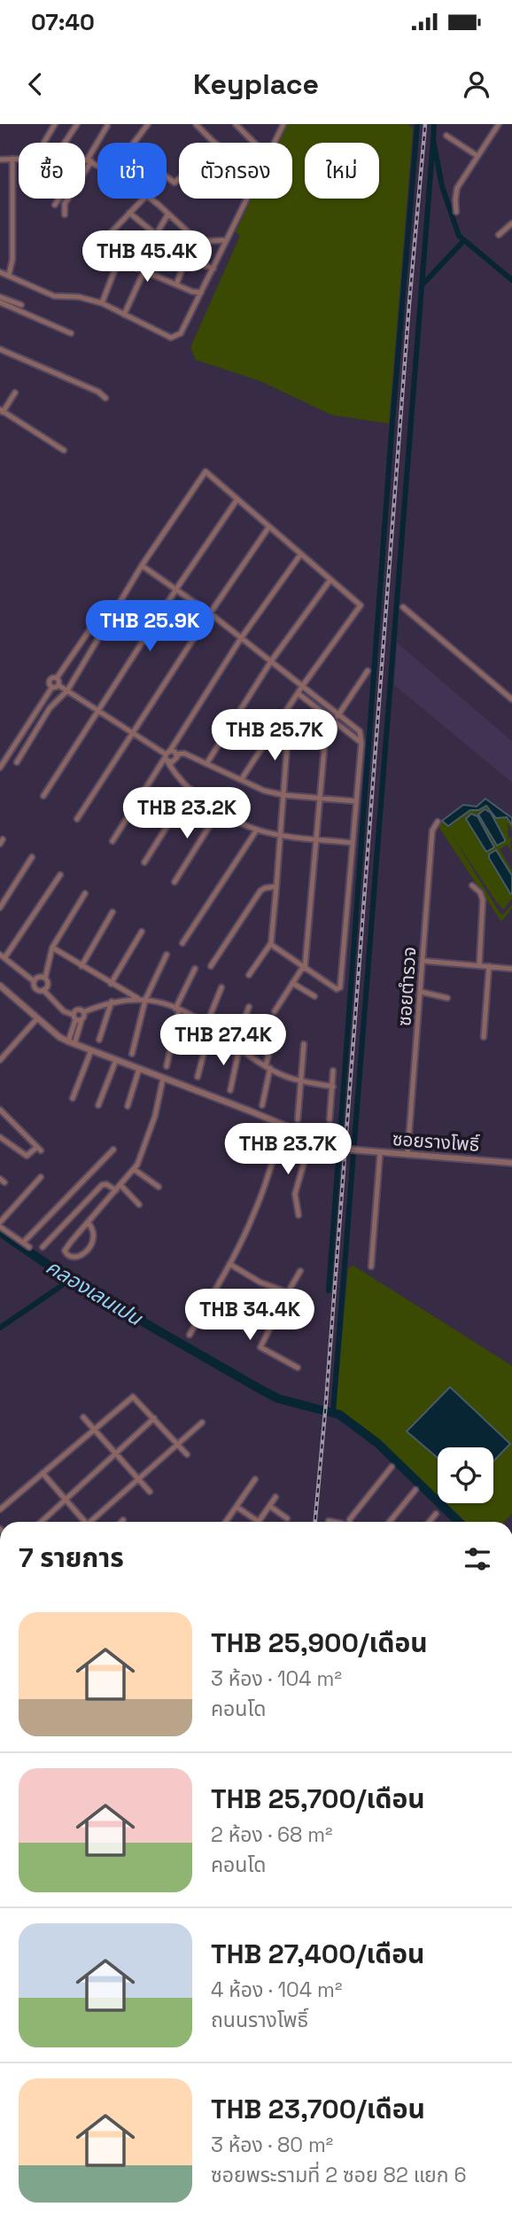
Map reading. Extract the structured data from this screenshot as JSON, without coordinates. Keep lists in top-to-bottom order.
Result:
{
  "streets": {
    "street": ["ซอยตำรวจ", "ซอยรางโพธิ์"]
  },
  "crossings": [
    ["ซอยตำรวจ", "ซอยรางโพธิ์"]
  ],
  "water": ["คลองเลนเปน"],
  "page": {
    "status": "07:40",
    "header": "Keyplace",
    "chip": [
      "ซื้อ",
      "เช่า",
      "ตัวกรอง",
      "ใหม่"
    ],
    "price": [
      "THB 45.4K",
      "THB 25.9K",
      "THB 25.7K",
      "THB 23.2K",
      "THB 27.4K",
      "THB 23.7K",
      "THB 34.4K"
    ],
    "heading": "7 รายการ",
    "list": [
      {
        "name": "THB 25,900/เดือน",
        "note": "3 ห้อง · 104 m² · คอนโด"
      },
      {
        "name": "THB 25,700/เดือน",
        "note": "2 ห้อง · 68 m² · คอนโด"
      },
      {
        "name": "THB 27,400/เดือน",
        "note": "4 ห้อง · 104 m² · ถนนรางโพธิ์"
      },
      {
        "name": "THB 23,700/เดือน",
        "note": "3 ห้อง · 80 m² · ซอยพระรามที่ 2 ซอย 82 แยก 6"
      }
    ]
  }
}
